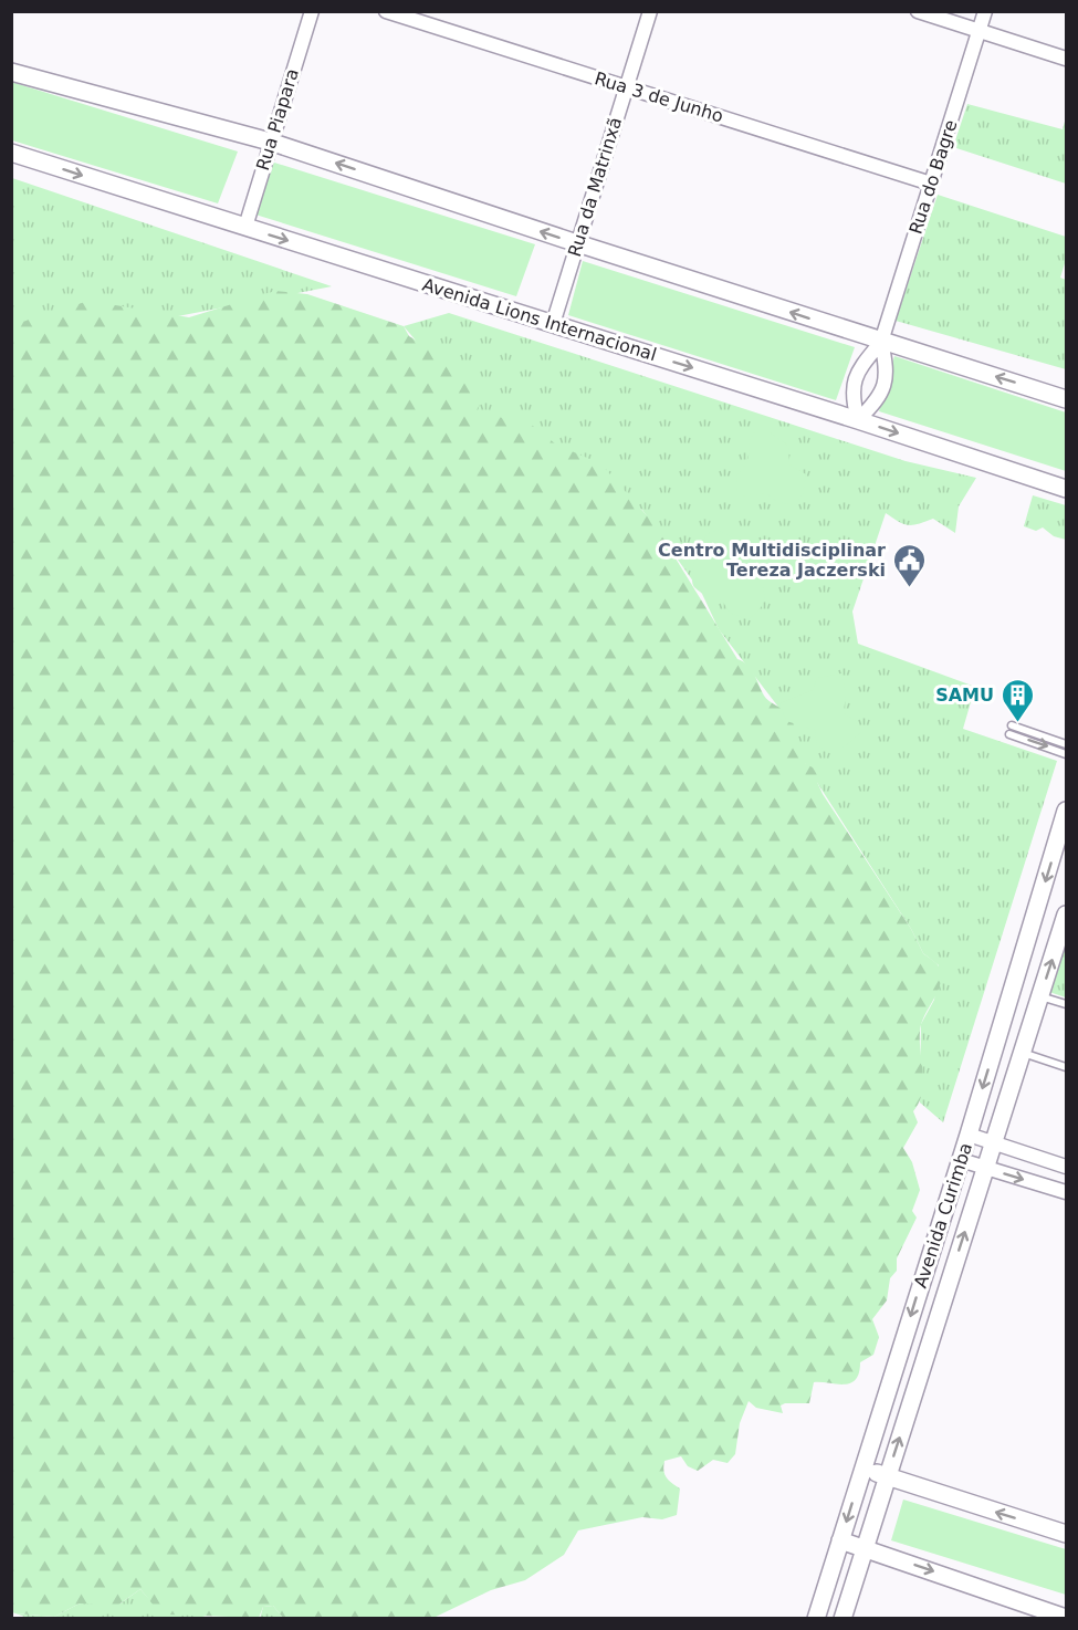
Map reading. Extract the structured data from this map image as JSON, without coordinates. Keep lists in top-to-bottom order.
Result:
{
  "streets": {
    "street": [
      "Rua 3 de Junho",
      "Rua Piapara",
      "Rua do Bagre",
      "Rua da Matrinxã",
      "Avenida Lions Internacional",
      "Avenida Curimba"
    ]
  },
  "crossings": [
    ["Rua 3 de Junho", "Rua do Bagre"],
    ["Rua 3 de Junho", "Rua da Matrinxã"],
    ["Rua Piapara", "Avenida Lions Internacional"],
    ["Rua do Bagre", "Avenida Lions Internacional"],
    ["Rua da Matrinxã", "Avenida Lions Internacional"]
  ],
  "places": {
    "public building": ["Centro Multidisciplinar Tereza Jaczerski"],
    "building": ["SAMU"]
  }
}
